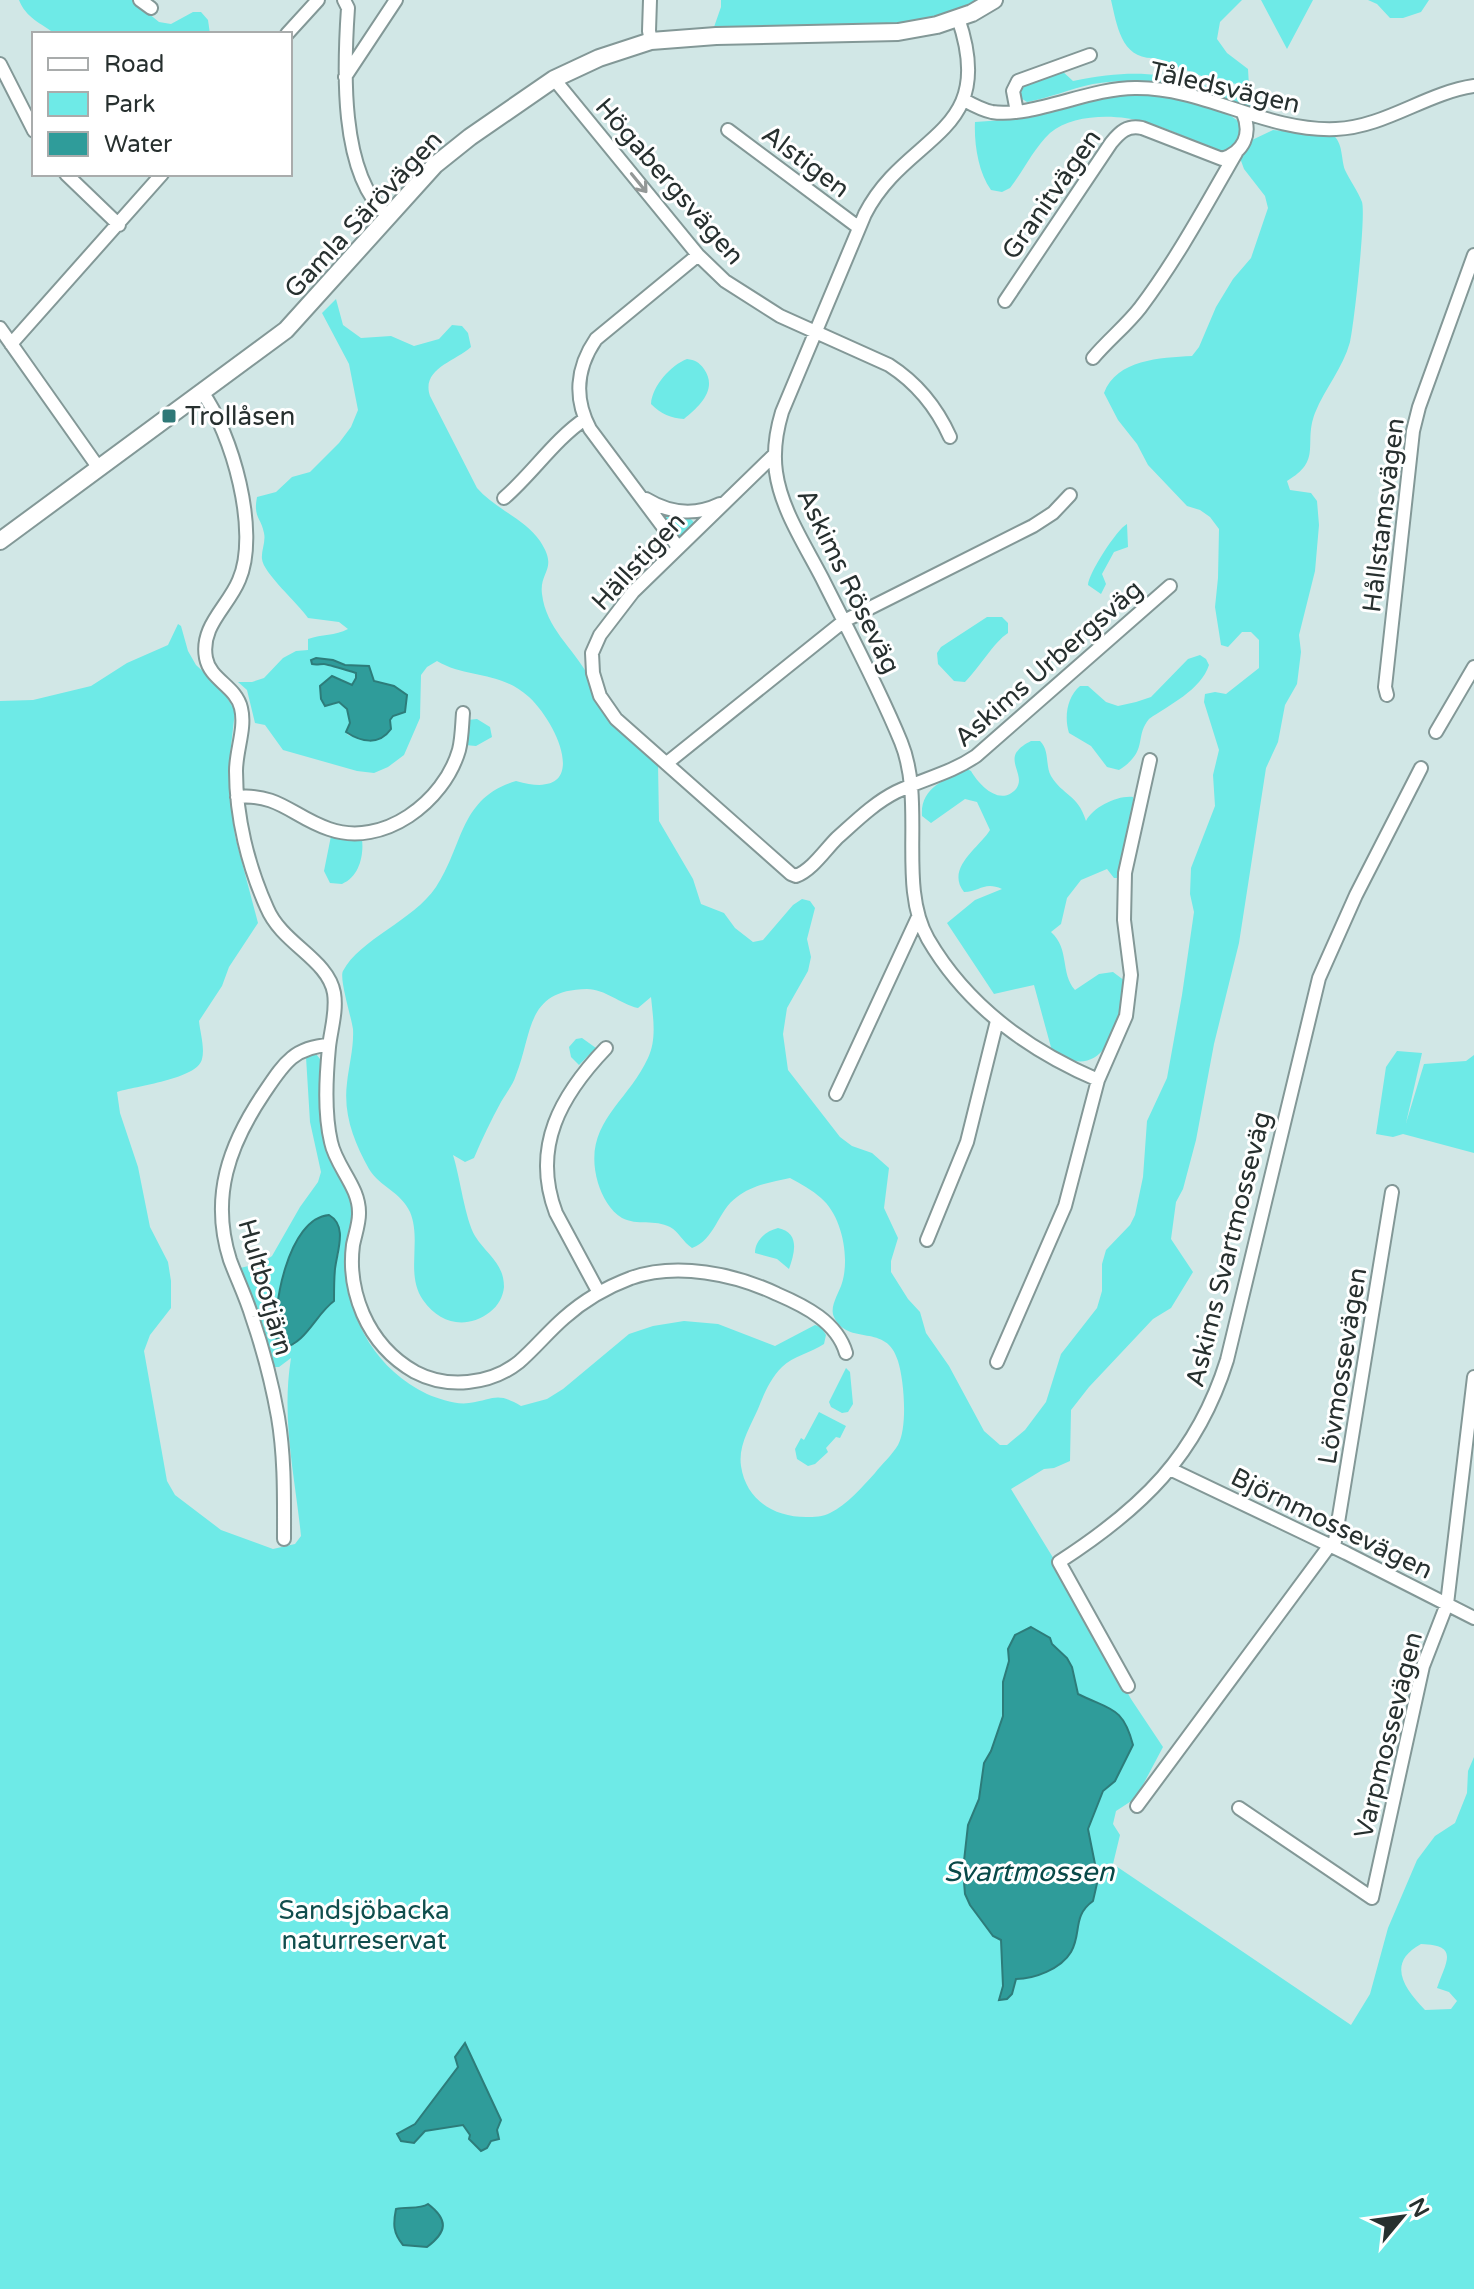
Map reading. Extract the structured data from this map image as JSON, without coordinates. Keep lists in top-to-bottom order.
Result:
{
  "streets": {
    "street": [
      "Tåledsvägen",
      "Alstigen",
      "Högabergsvägen",
      "Granitvägen",
      "Gamla Särövägen",
      "Hållstamsvägen",
      "Hällstigen",
      "Askims Röseväg",
      "Askims Urbergsväg",
      "Askims Svartmosseväg",
      "Hultbotjärn",
      "Lövmossevägen",
      "Björnmossevägen",
      "Varpmossevägen"
    ]
  },
  "crossings": [
    ["Tåledsvägen", "Askims Röseväg"],
    ["Alstigen", "Askims Röseväg"],
    ["Högabergsvägen", "Gamla Särövägen"],
    ["Högabergsvägen", "Hällstigen"],
    ["Högabergsvägen", "Askims Röseväg"],
    ["Gamla Särövägen", "Askims Röseväg"],
    ["Hällstigen", "Askims Röseväg"],
    ["Hällstigen", "Askims Urbergsväg"],
    ["Askims Röseväg", "Askims Urbergsväg"],
    ["Askims Svartmosseväg", "Björnmossevägen"],
    ["Lövmossevägen", "Björnmossevägen"],
    ["Björnmossevägen", "Varpmossevägen"]
  ],
  "one_way": ["Högabergsvägen"],
  "water": ["Svartmossen"],
  "parks": ["Sandsjöbacka naturreservat"],
  "places": {
    "transit": ["Trollåsen"]
  },
  "legend": ["Road", "Park", "Water"],
  "north": "top right"
}
